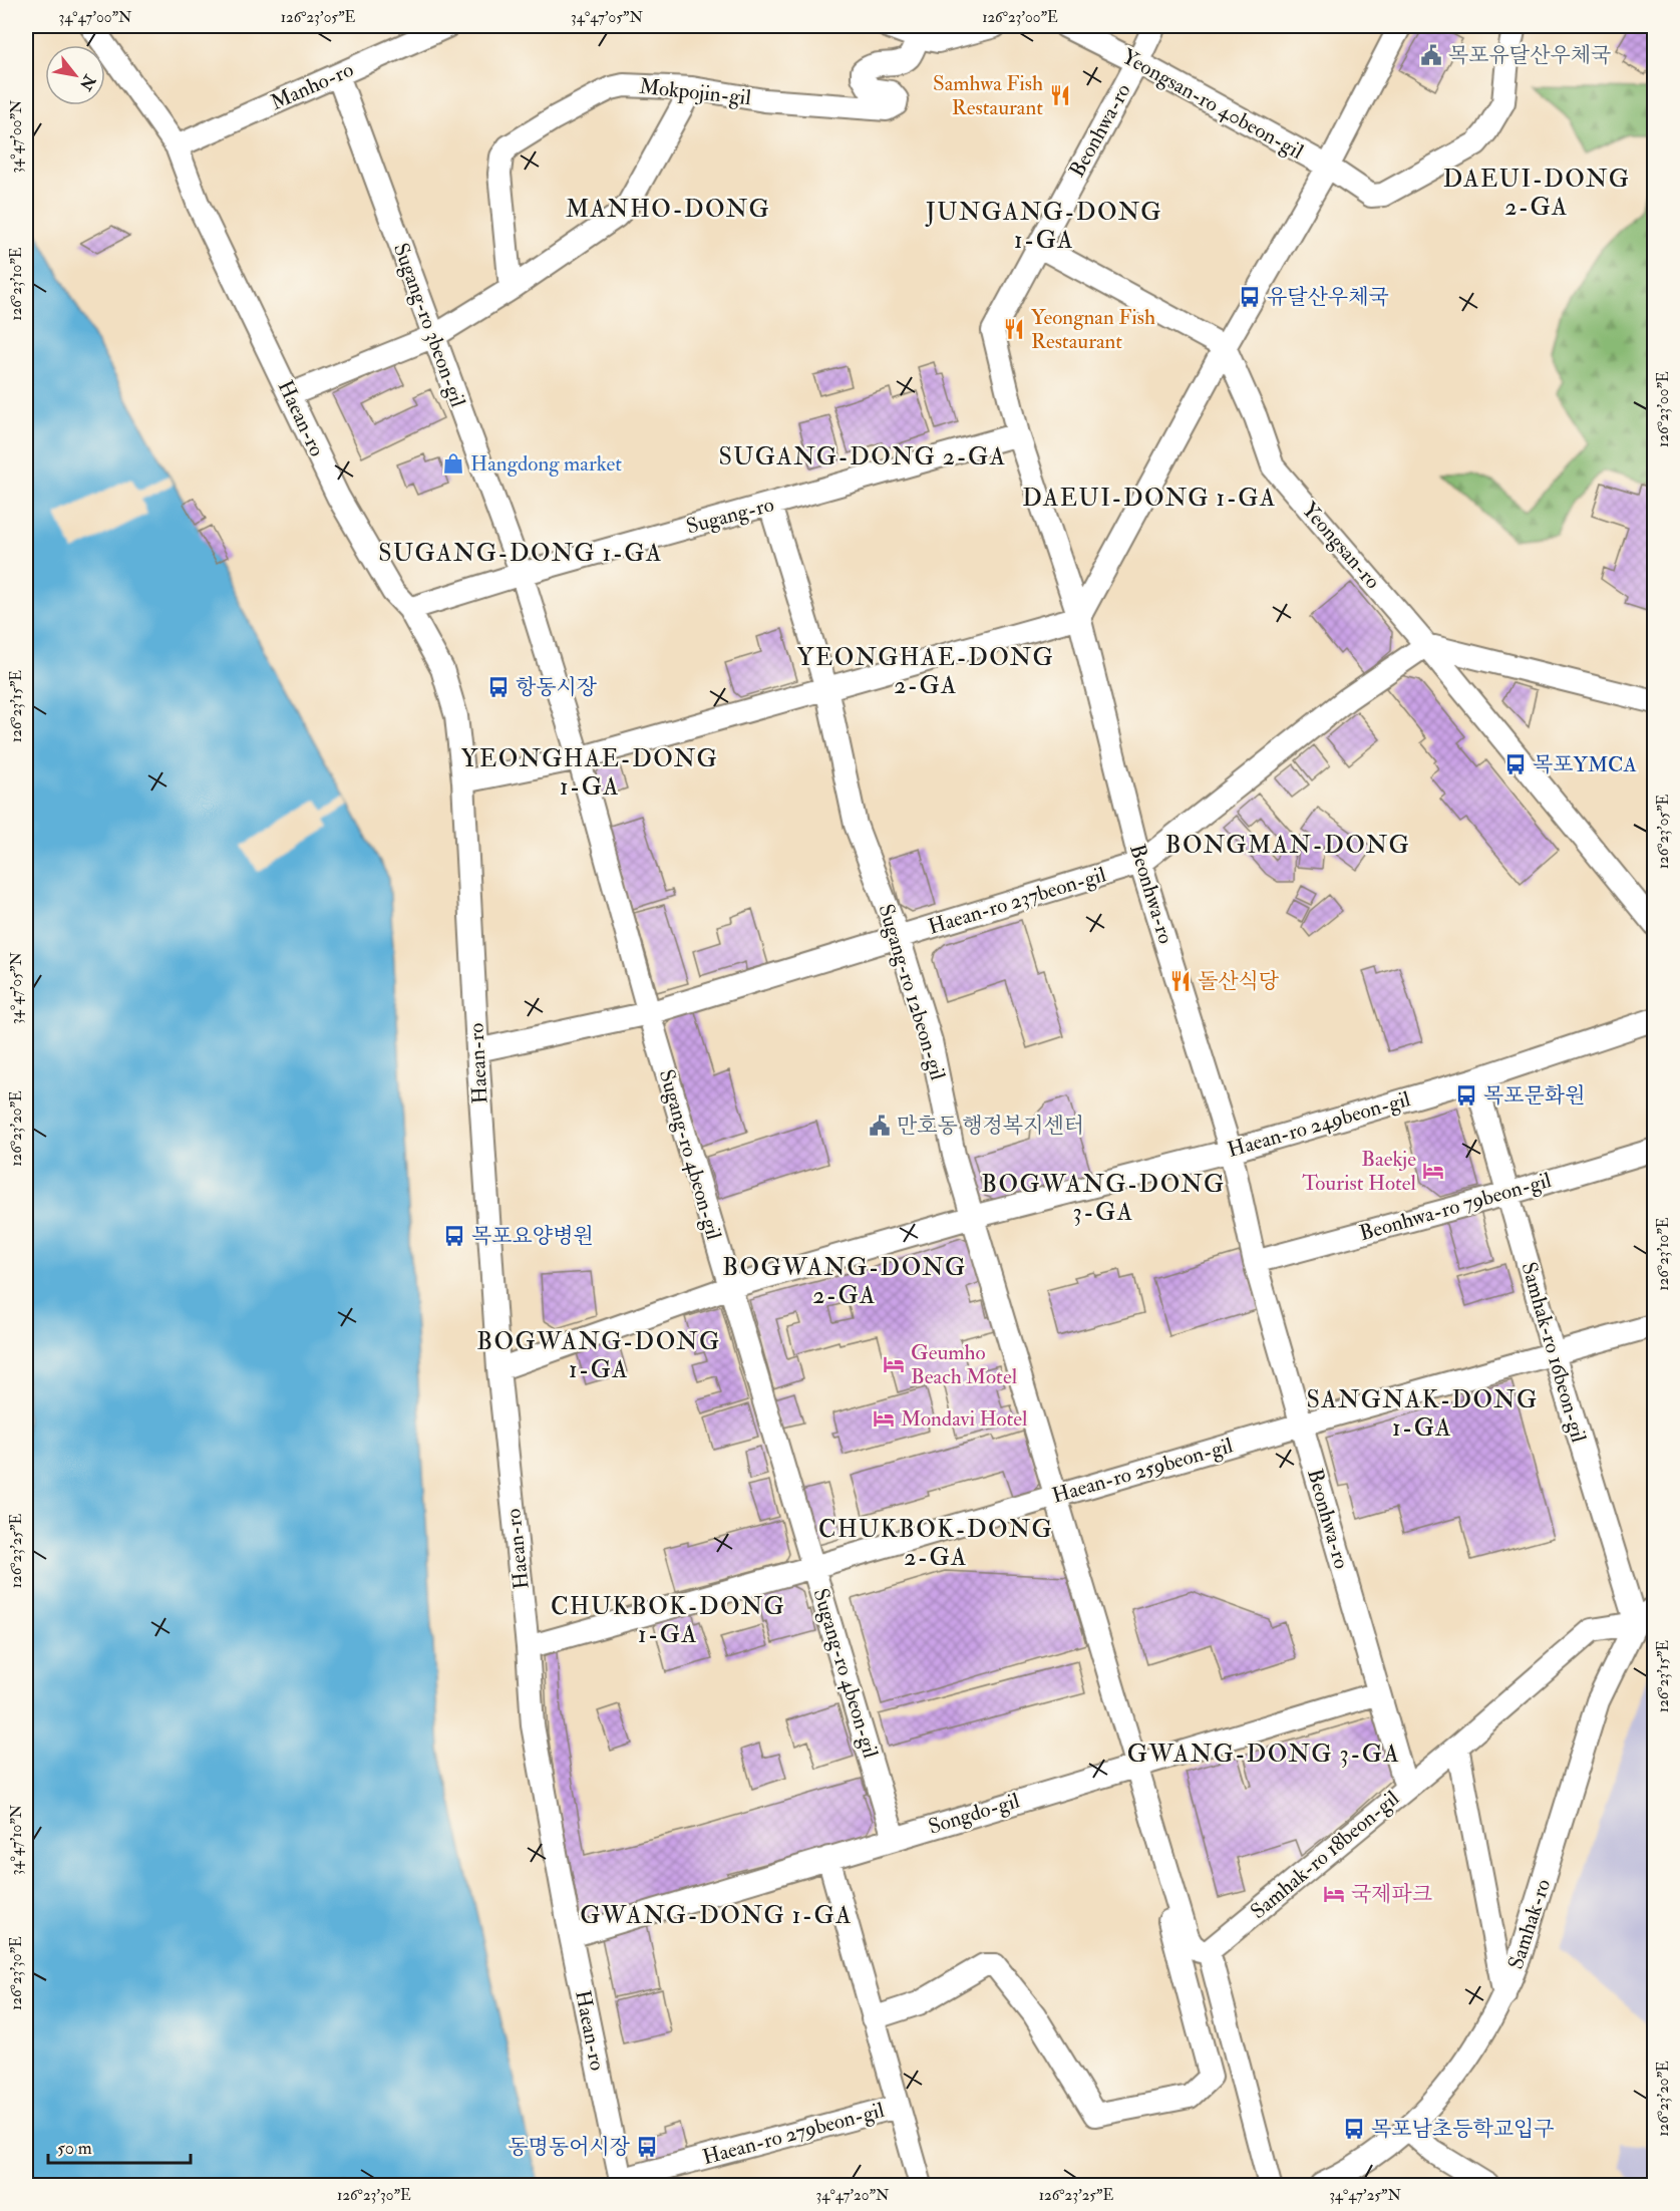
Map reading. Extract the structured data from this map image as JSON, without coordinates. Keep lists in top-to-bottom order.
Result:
{
  "streets": {
    "street": [
      "Manho-ro",
      "Mokpojin-gil",
      "Yeongsan-ro 40beon-gil",
      "Beonhwa-ro",
      "Sugang-ro 3beon-gil",
      "Haean-ro",
      "Sugang-ro",
      "Yeongsan-ro",
      "Haean-ro 237beon-gil",
      "Sugang-ro 12beon-gil",
      "Haean-ro 249beon-gil",
      "Sugang-ro 4beon-gil",
      "Beonhwa-ro 79beon-gil",
      "Samhak-ro 16beon-gil",
      "Haean-ro 259beon-gil",
      "Songdo-gil",
      "Samhak-ro 18beon-gil",
      "Samhak-ro",
      "Haean-ro 279beon-gil"
    ]
  },
  "crossings": [
    ["Manho-ro", "Sugang-ro 3beon-gil"],
    ["Manho-ro", "Haean-ro"],
    ["Yeongsan-ro 40beon-gil", "Beonhwa-ro"],
    ["Beonhwa-ro", "Sugang-ro"],
    ["Beonhwa-ro", "Haean-ro 237beon-gil"],
    ["Beonhwa-ro", "Haean-ro 249beon-gil"],
    ["Beonhwa-ro", "Beonhwa-ro 79beon-gil"],
    ["Beonhwa-ro", "Haean-ro 259beon-gil"],
    ["Beonhwa-ro", "Songdo-gil"],
    ["Beonhwa-ro", "Samhak-ro 18beon-gil"],
    ["Sugang-ro 3beon-gil", "Sugang-ro"],
    ["Sugang-ro 3beon-gil", "Sugang-ro 4beon-gil"],
    ["Haean-ro", "Sugang-ro"],
    ["Haean-ro", "Haean-ro 237beon-gil"],
    ["Haean-ro", "Haean-ro 249beon-gil"],
    ["Haean-ro", "Haean-ro 259beon-gil"],
    ["Haean-ro", "Songdo-gil"],
    ["Haean-ro", "Haean-ro 279beon-gil"],
    ["Sugang-ro", "Sugang-ro 12beon-gil"],
    ["Sugang-ro", "Sugang-ro 4beon-gil"],
    ["Yeongsan-ro", "Haean-ro 237beon-gil"],
    ["Haean-ro 237beon-gil", "Sugang-ro 12beon-gil"],
    ["Haean-ro 237beon-gil", "Sugang-ro 4beon-gil"],
    ["Sugang-ro 12beon-gil", "Haean-ro 249beon-gil"],
    ["Sugang-ro 12beon-gil", "Haean-ro 259beon-gil"],
    ["Sugang-ro 12beon-gil", "Songdo-gil"],
    ["Sugang-ro 12beon-gil", "Samhak-ro 18beon-gil"],
    ["Haean-ro 249beon-gil", "Sugang-ro 4beon-gil"],
    ["Haean-ro 249beon-gil", "Samhak-ro 16beon-gil"],
    ["Sugang-ro 4beon-gil", "Haean-ro 259beon-gil"],
    ["Sugang-ro 4beon-gil", "Songdo-gil"],
    ["Beonhwa-ro 79beon-gil", "Samhak-ro 16beon-gil"],
    ["Samhak-ro 16beon-gil", "Haean-ro 259beon-gil"],
    ["Samhak-ro 16beon-gil", "Samhak-ro 18beon-gil"],
    ["Samhak-ro 16beon-gil", "Samhak-ro"],
    ["Samhak-ro 18beon-gil", "Samhak-ro"]
  ],
  "districts": [
    "DAEUI-DONG 2-GA",
    "MANHO-DONG",
    "JUNGANG-DONG 1-GA",
    "SUGANG-DONG 2-GA",
    "DAEUI-DONG 1-GA",
    "SUGANG-DONG 1-GA",
    "YEONGHAE-DONG 2-GA",
    "YEONGHAE-DONG 1-GA",
    "BONGMAN-DONG",
    "BOGWANG-DONG 3-GA",
    "BOGWANG-DONG 2-GA",
    "BOGWANG-DONG 1-GA",
    "SANGNAK-DONG 1-GA",
    "CHUKBOK-DONG 2-GA",
    "CHUKBOK-DONG 1-GA",
    "GWANG-DONG 3-GA",
    "GWANG-DONG 1-GA"
  ],
  "places": {
    "public building": ["목포유달산우체국", "만호동 행정복지센터"],
    "restaurant": ["Samhwa Fish Restaurant", "Yeongnan Fish Restaurant", "돌산식당"],
    "bus stop": [
      "유달산우체국",
      "항동시장",
      "목포YMCA",
      "목포문화원",
      "목포요양병원",
      "목포남초등학교입구",
      "동명동어시장"
    ],
    "shop": ["Hangdong market"],
    "hotel": [
      "Baekje Tourist Hotel",
      "Geumho Beach Motel",
      "Mondavi Hotel",
      "국제파크"
    ]
  },
  "scale_bar": "50 m",
  "north": "bottom right",
  "coordinates": [
    "34°47'00\"N",
    "126°23'05\"E",
    "34°47'05\"N",
    "126°23'00\"E",
    "126°23'10\"E",
    "126°23'15\"E",
    "126°23'20\"E",
    "126°23'25\"E",
    "34°47'10\"N",
    "126°23'30\"E",
    "34°47'20\"N",
    "34°47'25\"N"
  ]
}
